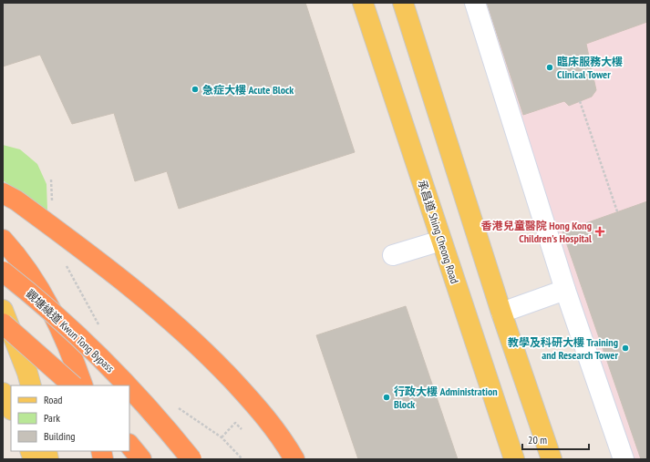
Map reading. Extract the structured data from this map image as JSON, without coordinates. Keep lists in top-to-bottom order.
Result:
{
  "streets": {
    "highway": ["觀塘繞道 Kwun Tong Bypass"],
    "main road": ["承昌道 Shing Cheong Road"]
  },
  "places": {
    "other": [
      "臨床服務大樓 Clinical Tower",
      "急症大樓 Acute Block",
      "教學及科研大樓 Training and Research Tower",
      "行政大樓 Administration Block"
    ],
    "health": ["香港兒童醫院 Hong Kong Children's Hospital"]
  },
  "legend": ["Road", "Park", "Building"],
  "scale_bar": "20 m"
}
